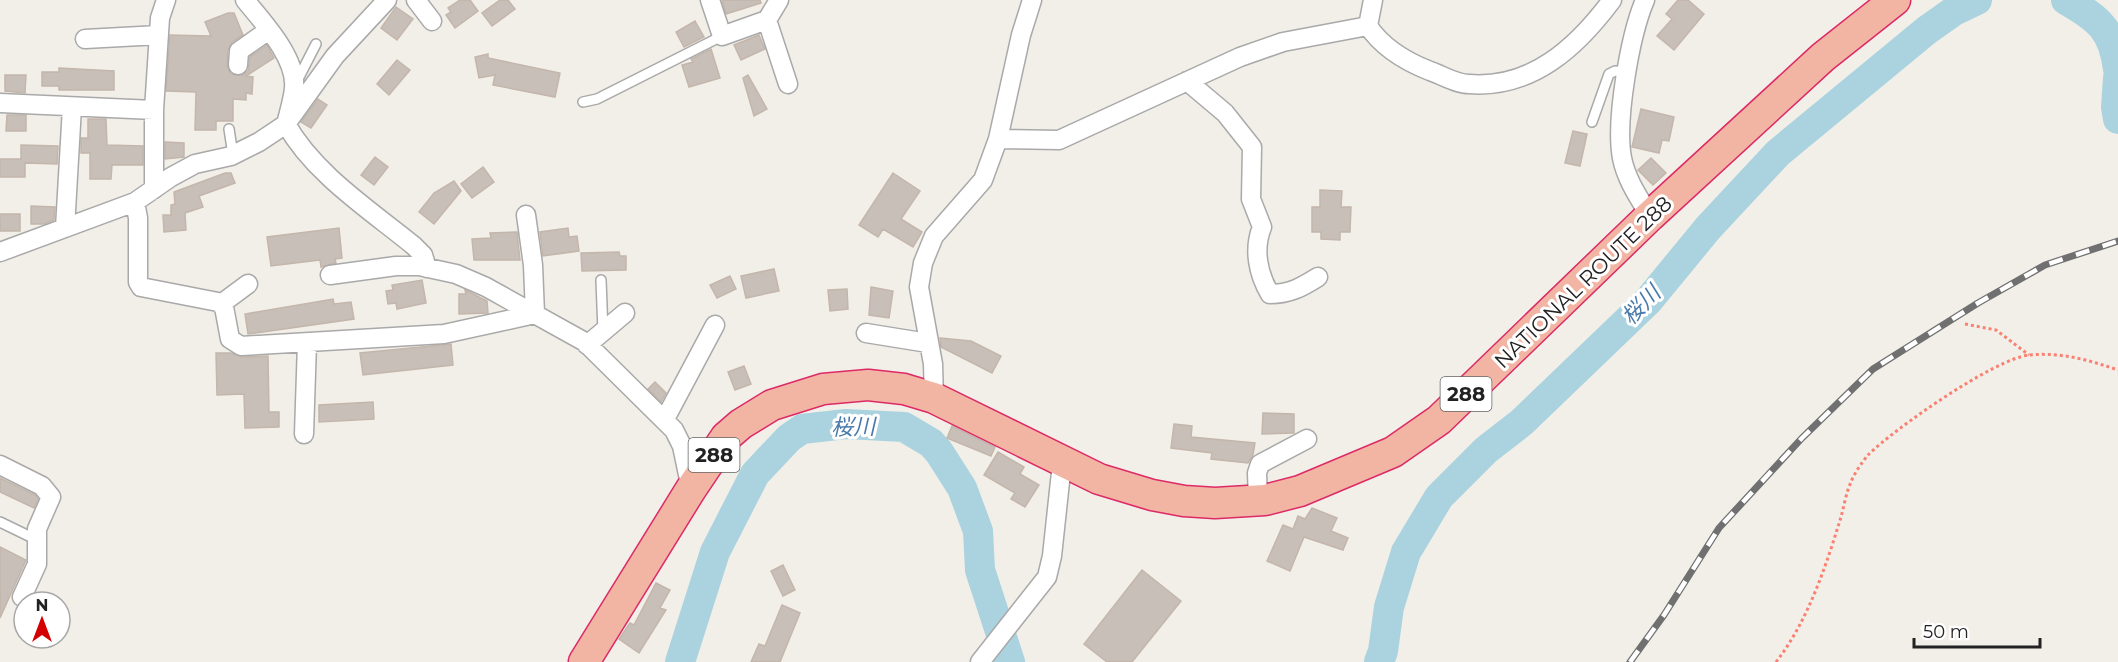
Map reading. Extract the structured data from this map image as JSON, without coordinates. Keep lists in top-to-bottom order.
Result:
{
  "streets": {
    "highway": ["NATIONAL ROUTE 288", "288"]
  },
  "crossings": [
    ["NATIONAL ROUTE 288", "288"]
  ],
  "water": ["桜川"],
  "scale_bar": "50 m",
  "north": "top"
}
